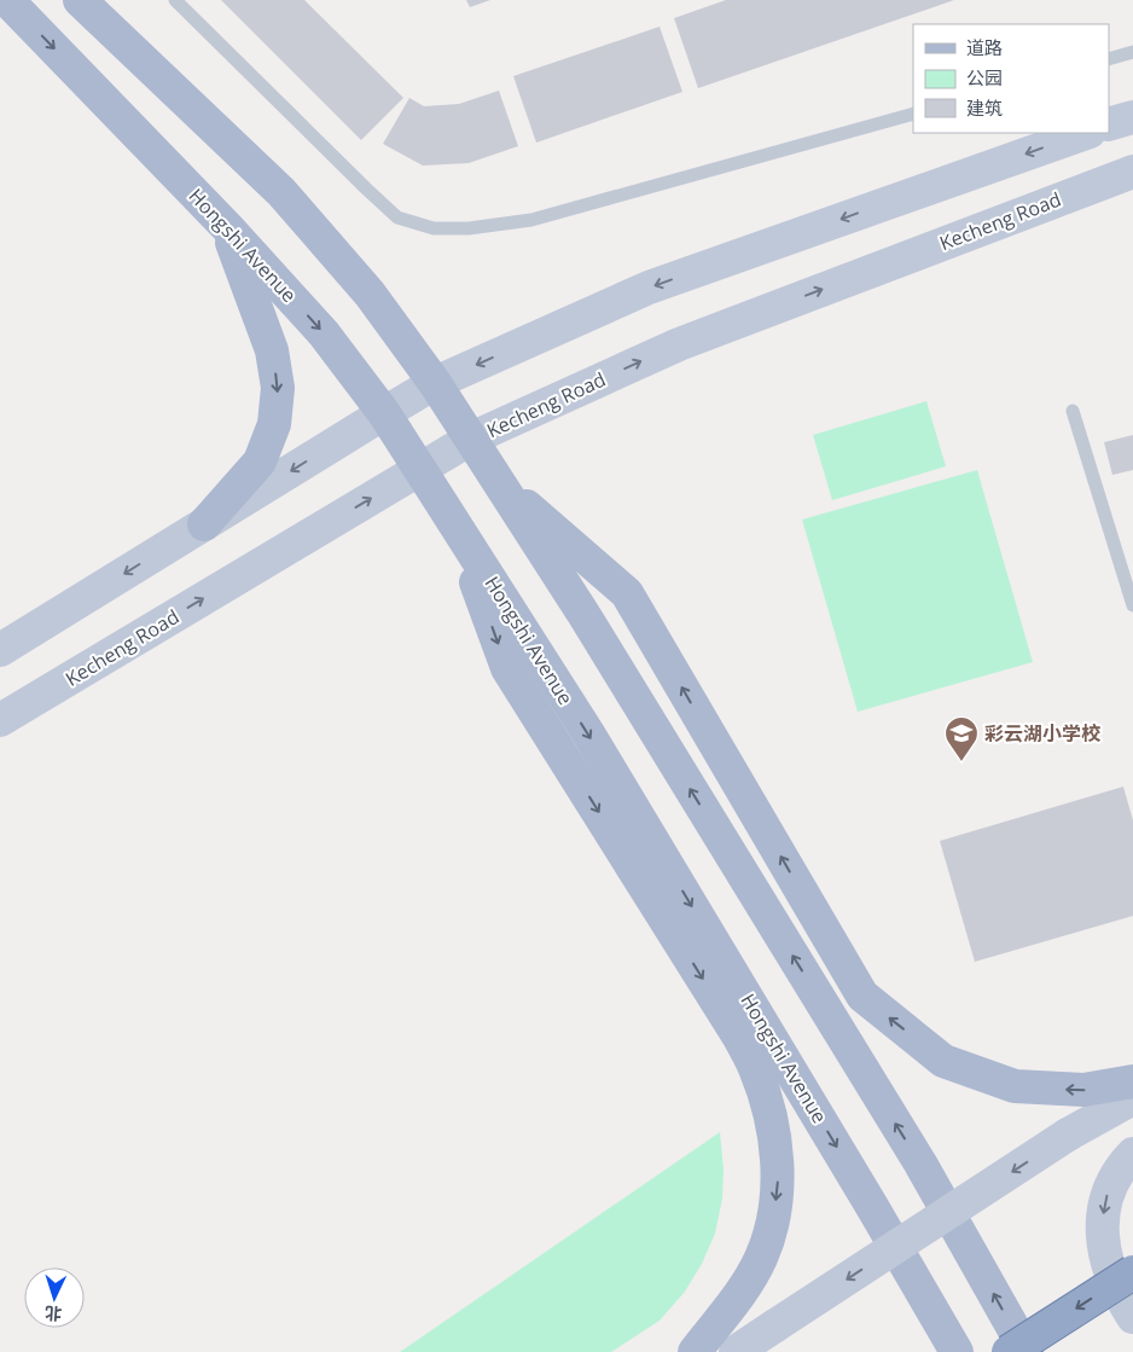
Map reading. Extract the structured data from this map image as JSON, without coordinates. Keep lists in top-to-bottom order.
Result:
{
  "streets": {
    "main road": ["Kecheng Road", "Hongshi Avenue"]
  },
  "crossings": [
    ["Kecheng Road", "Hongshi Avenue"]
  ],
  "places": {
    "school or university": ["彩云湖小学校"]
  },
  "legend": ["道路", "公园", "建筑"],
  "north": "bottom"
}
